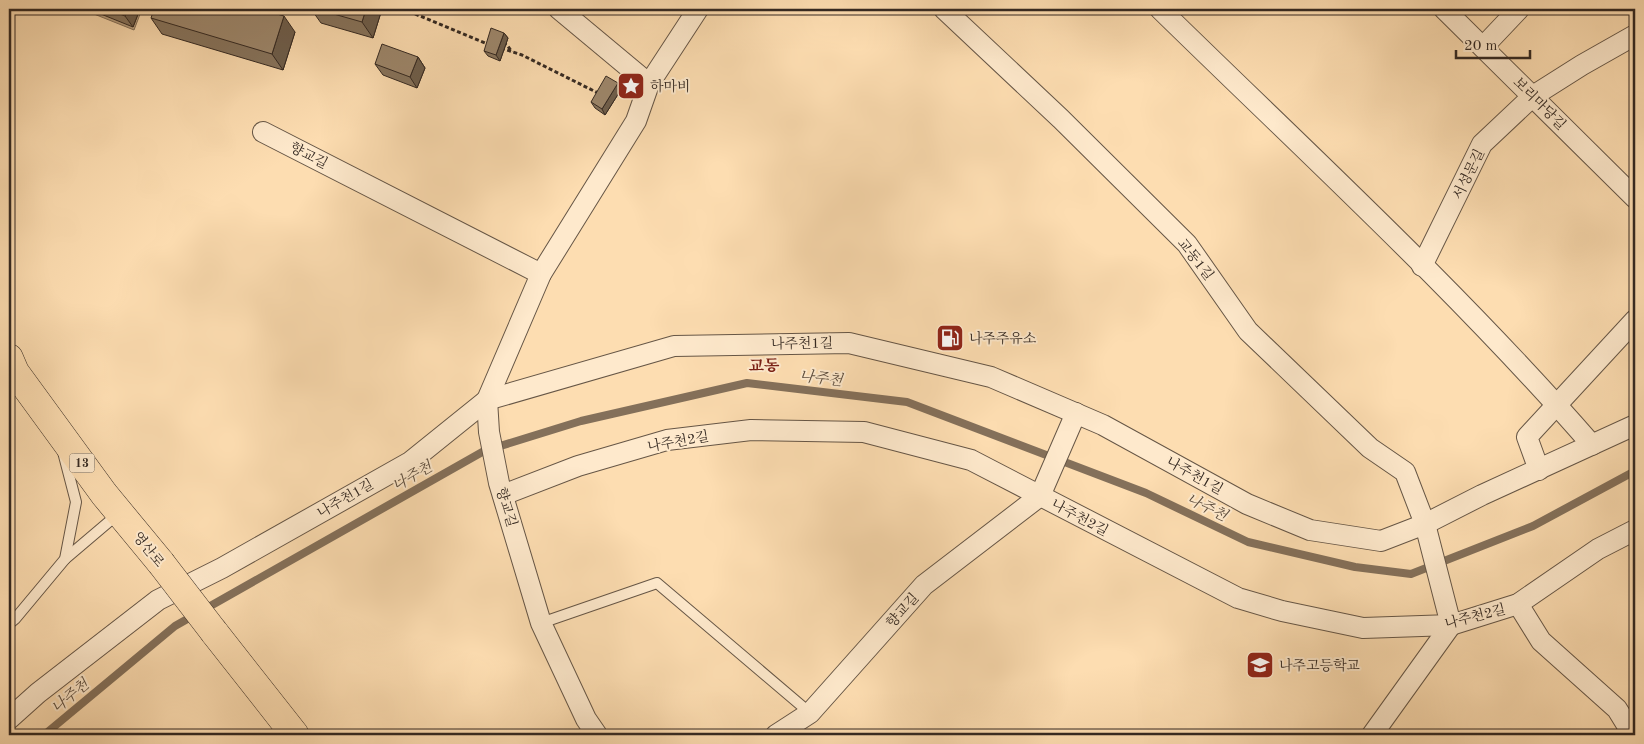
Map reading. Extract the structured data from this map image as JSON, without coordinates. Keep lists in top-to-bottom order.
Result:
{
  "streets": {
    "main road": ["13", "영산로"],
    "street": [
      "보리마당길",
      "향교길",
      "서성문길",
      "교동1길",
      "나주천1길",
      "나주천2길"
    ]
  },
  "crossings": [
    ["보리마당길", "서성문길"],
    ["향교길", "나주천1길"],
    ["향교길", "나주천2길"],
    ["교동1길", "나주천1길"],
    ["교동1길", "나주천2길"]
  ],
  "districts": ["교동"],
  "water": ["나주천"],
  "places": {
    "place": ["하마비"],
    "fuel station": ["나주주유소"],
    "school or university": ["나주고등학교"]
  },
  "scale_bar": "20 m"
}
